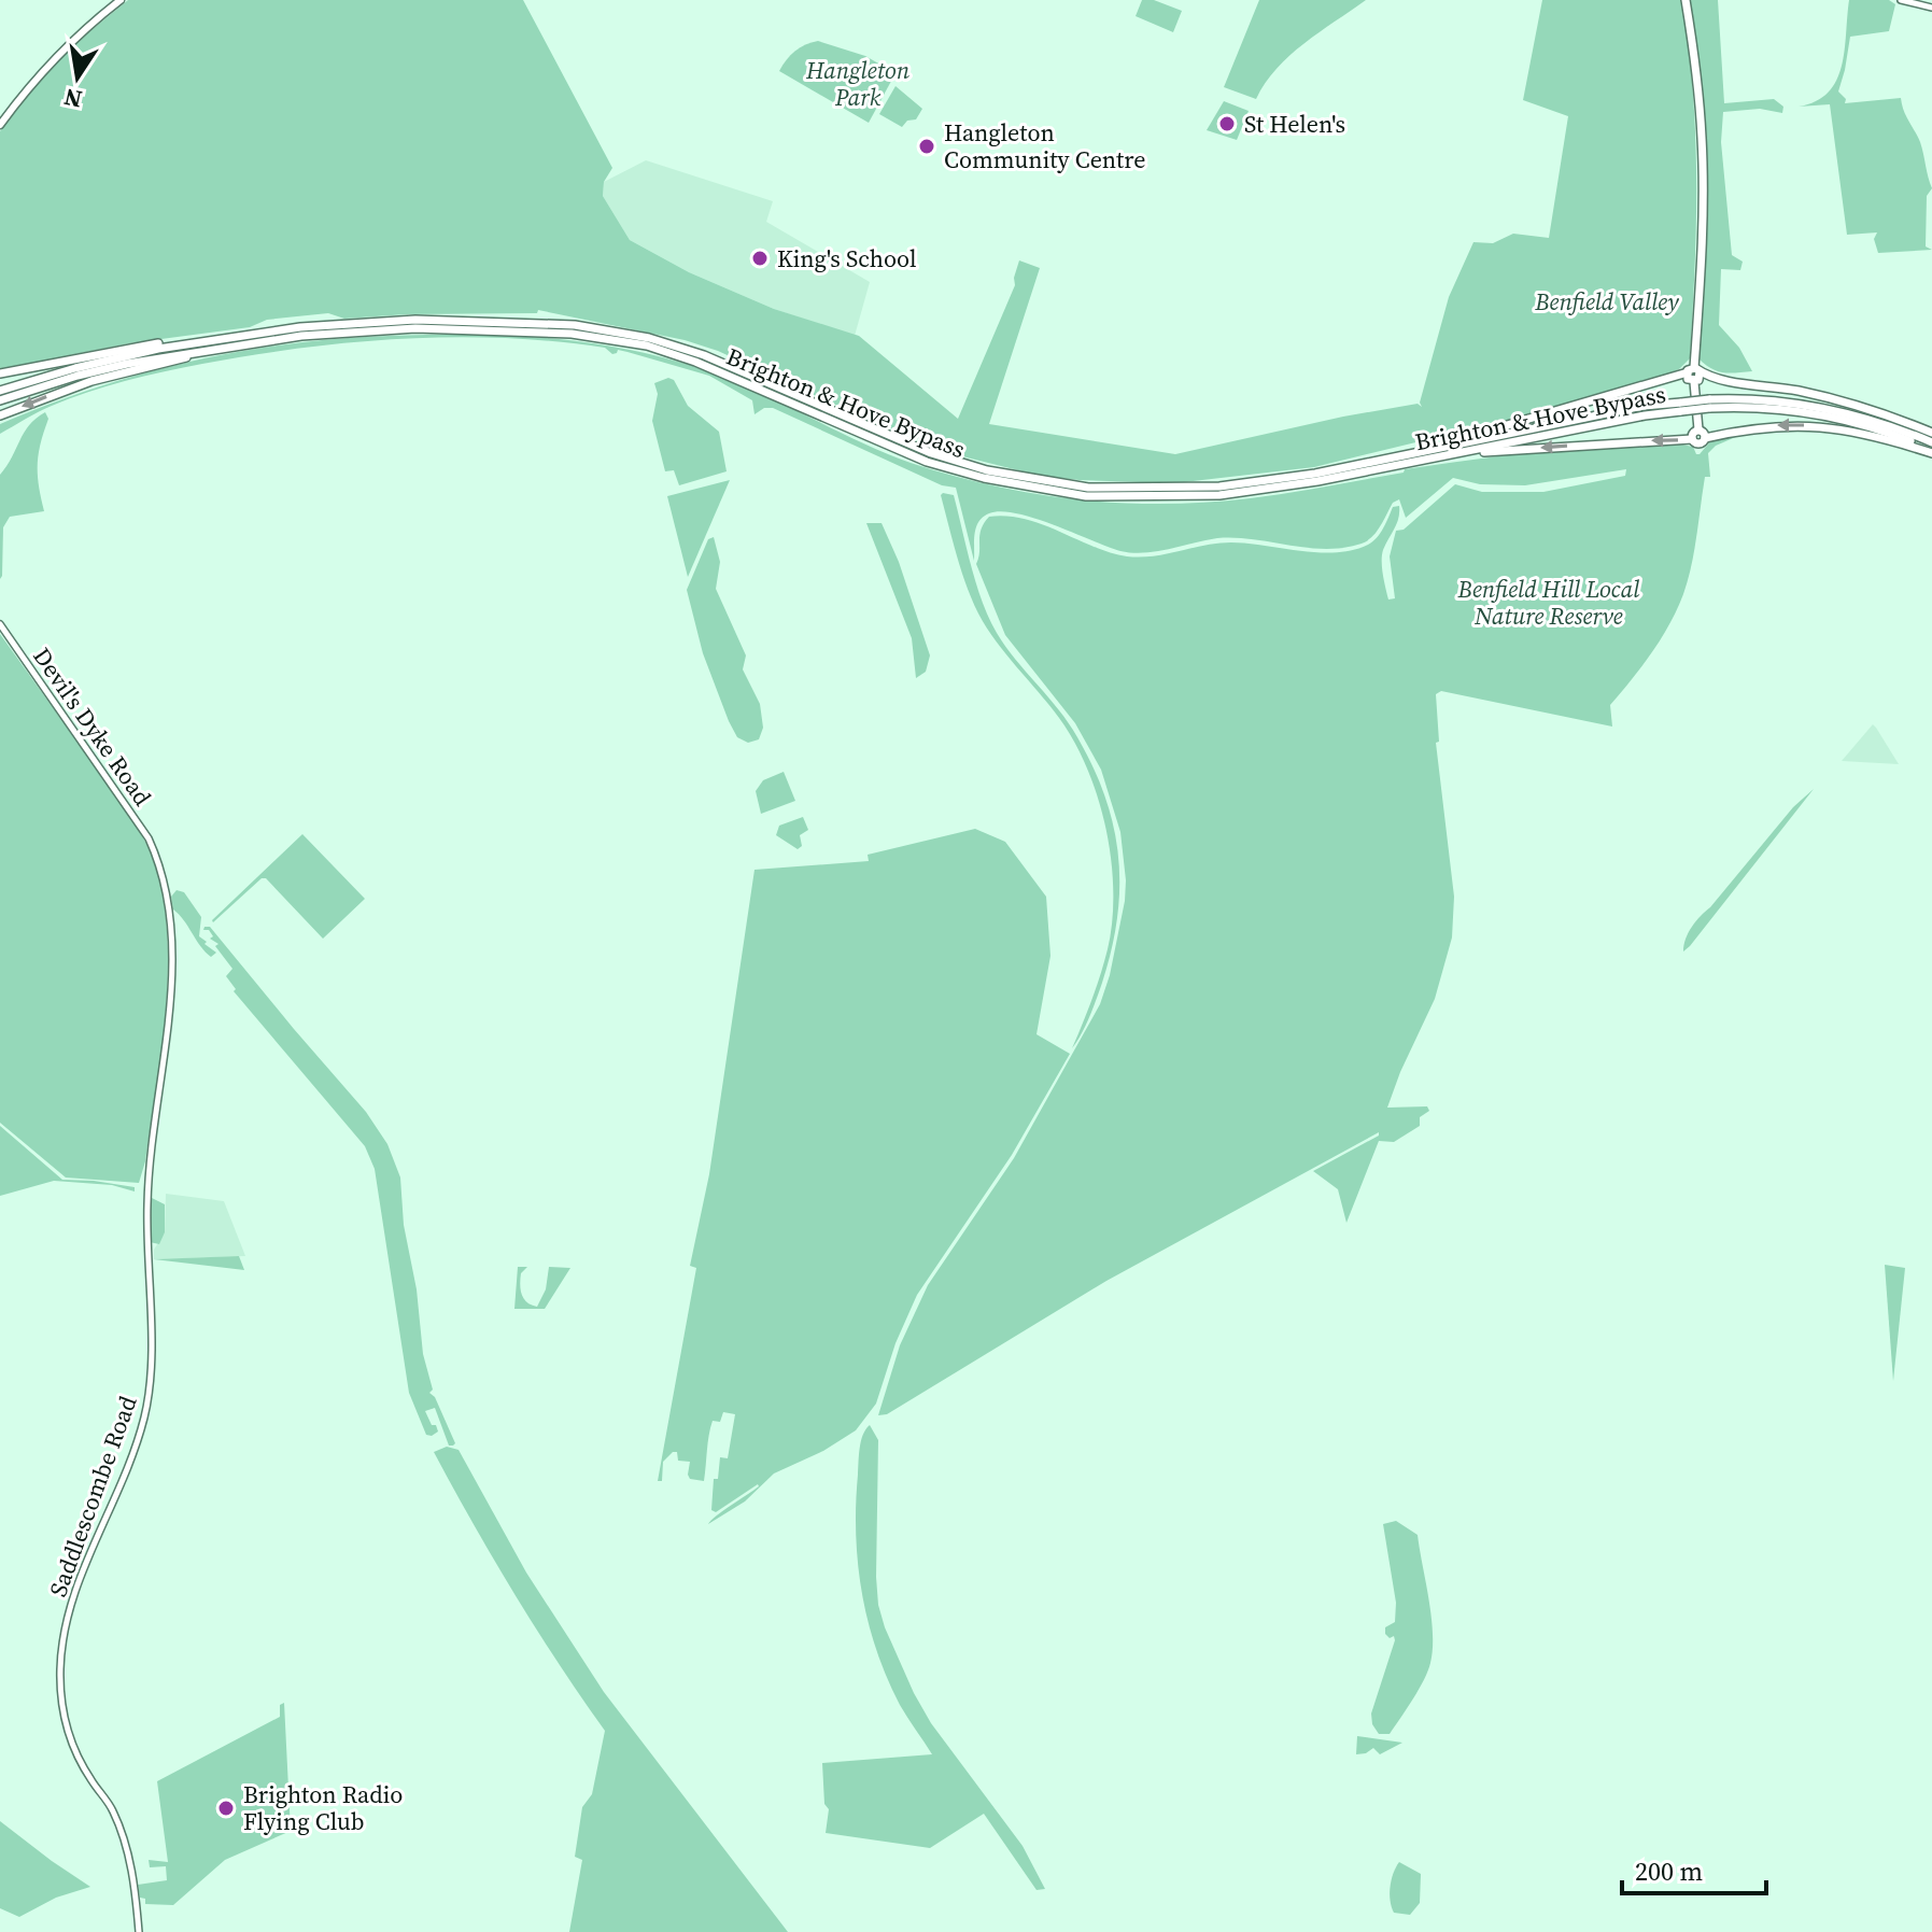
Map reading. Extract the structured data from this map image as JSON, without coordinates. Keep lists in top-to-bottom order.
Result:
{
  "streets": {
    "highway": ["Brighton & Hove Bypass"],
    "street": ["Devil's Dyke Road", "Saddlescombe Road"]
  },
  "crossings": [
    ["Devil's Dyke Road", "Saddlescombe Road"]
  ],
  "parks": ["Hangleton Park", "Benfield Valley", "Benfield Hill Local Nature Reserve"],
  "places": [
    "St Helen's",
    "Hangleton Community Centre",
    "King's School",
    "Brighton Radio Flying Club"
  ],
  "scale_bar": "200 m",
  "north": "bottom"
}
